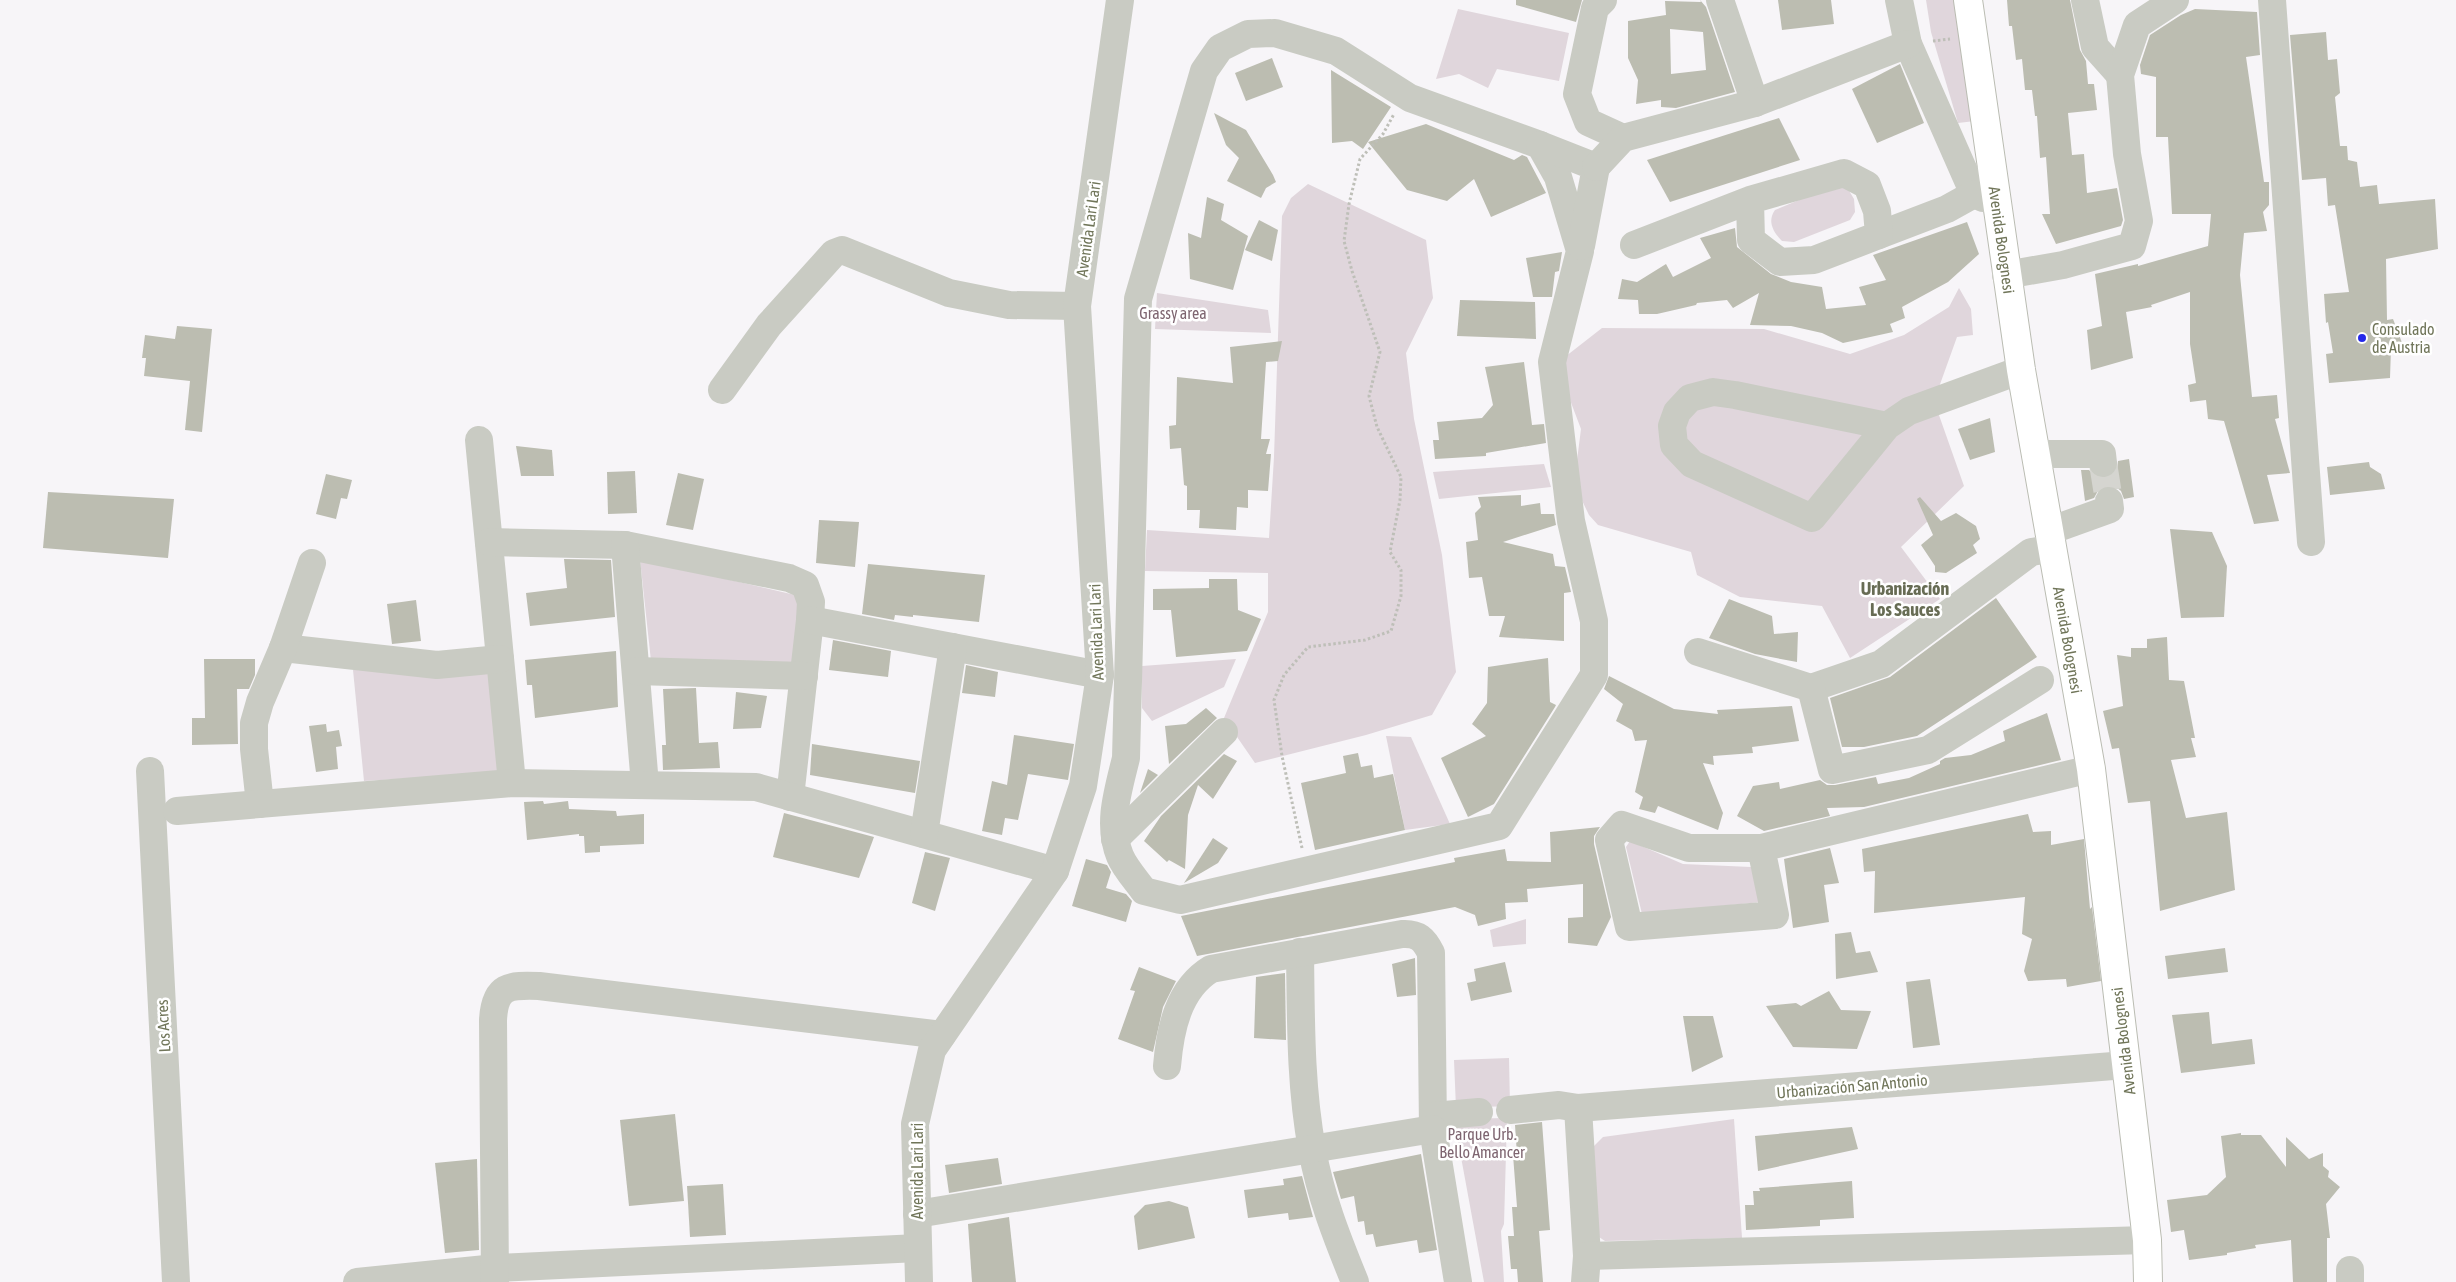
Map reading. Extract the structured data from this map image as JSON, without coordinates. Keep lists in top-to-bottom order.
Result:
{
  "streets": {
    "main road": ["Avenida Bolognesi"],
    "street": ["Avenida Lari Lari", "Los Acres", "Urbanización San Antonio"]
  },
  "crossings": [
    ["Avenida Bolognesi", "Urbanización San Antonio"]
  ],
  "districts": ["Urbanización Los Sauces"],
  "parks": ["Grassy area", "Parque Urb. Bello Amancer"],
  "places": ["Consulado de Austria"]
}
